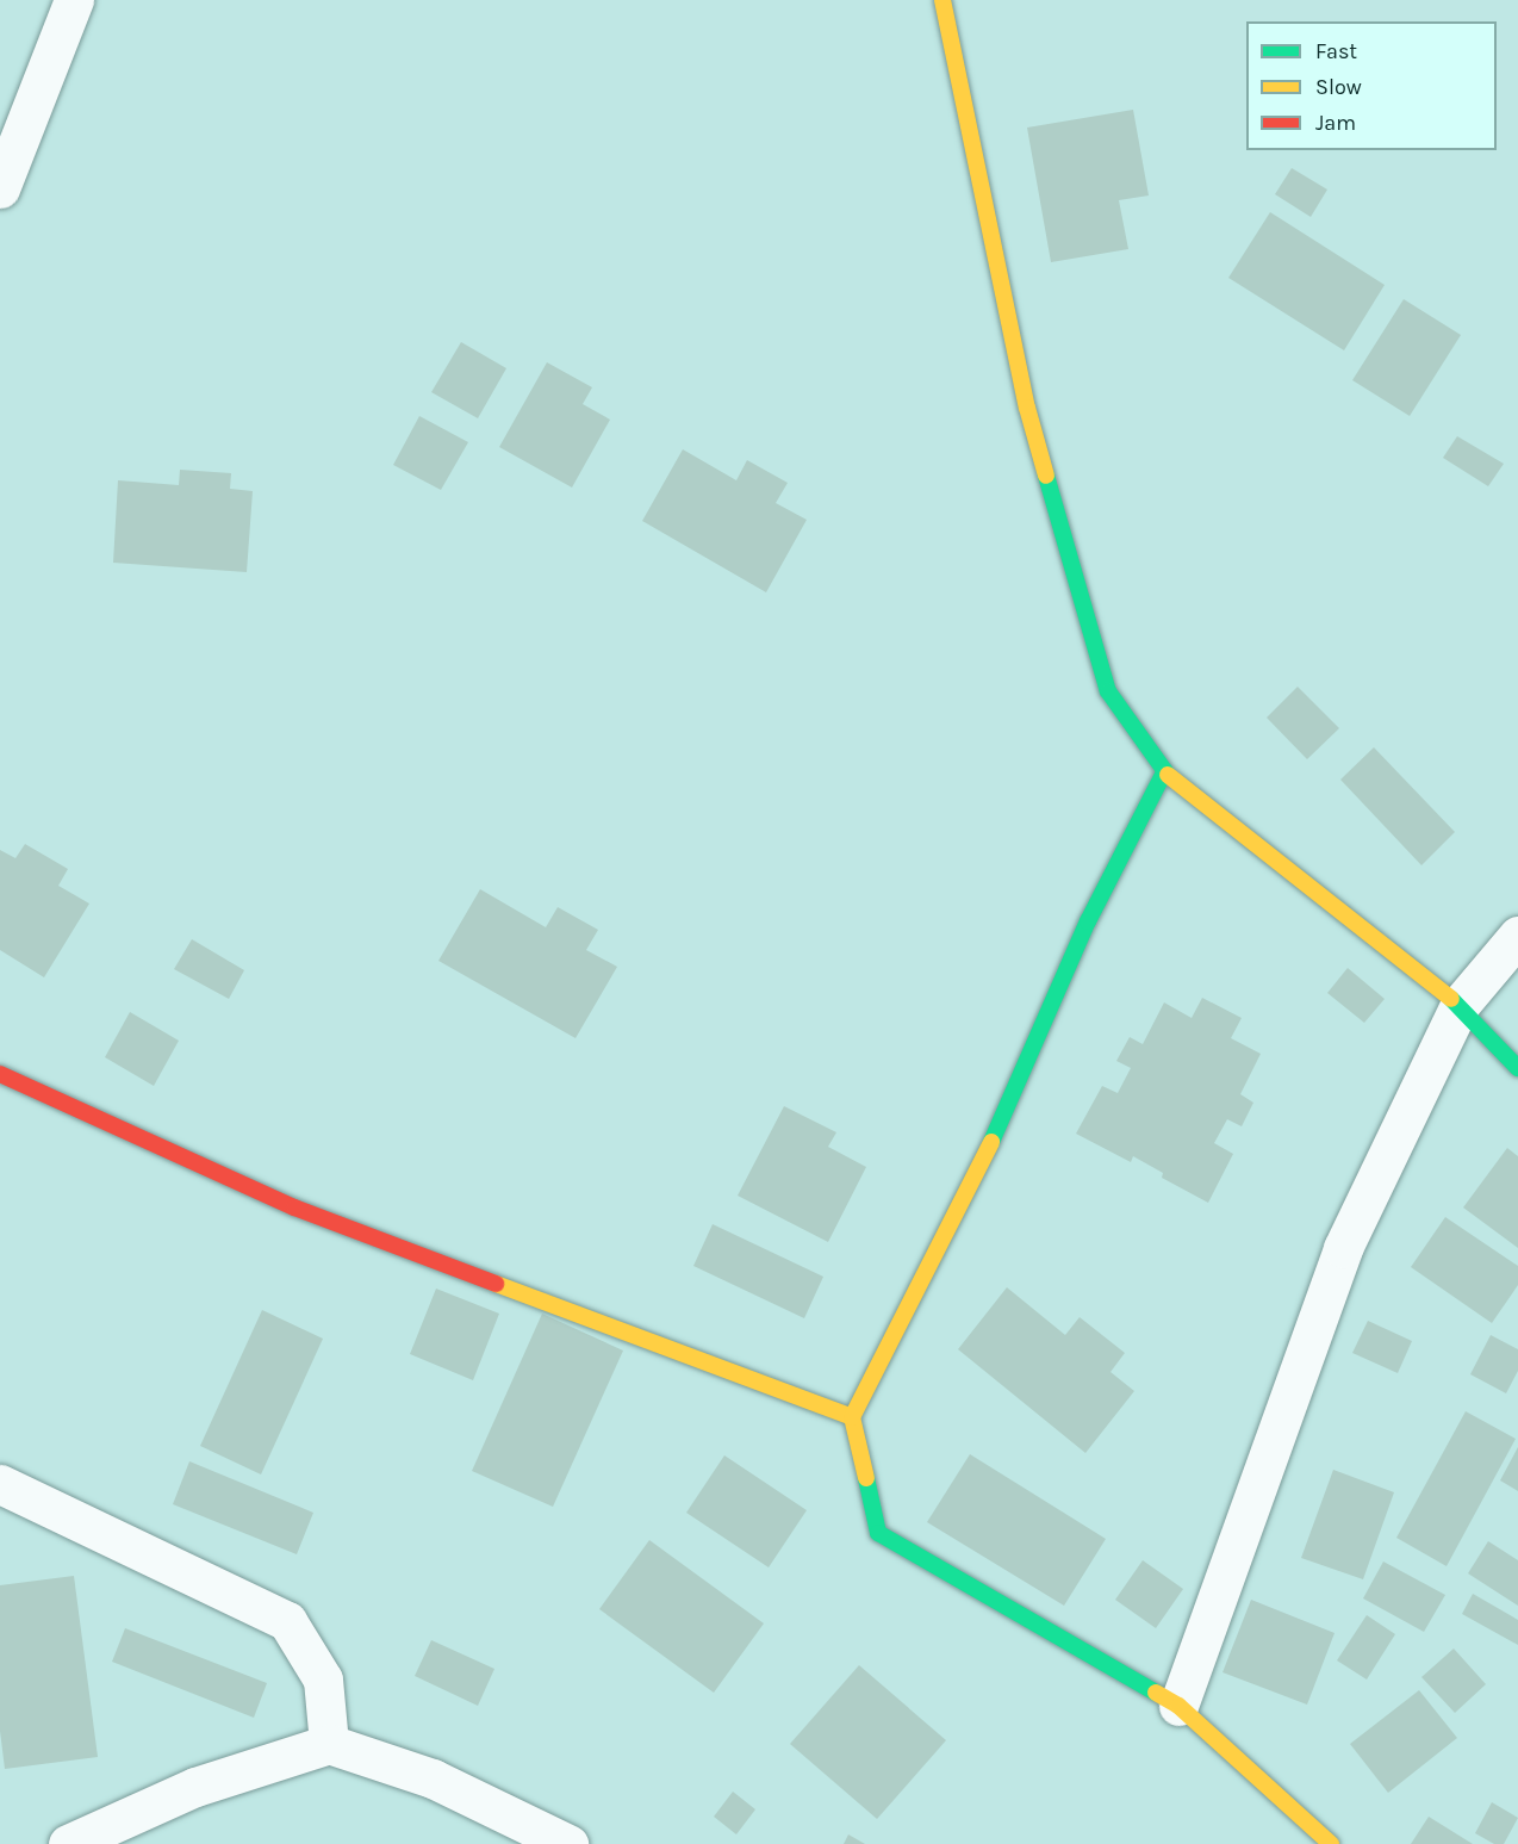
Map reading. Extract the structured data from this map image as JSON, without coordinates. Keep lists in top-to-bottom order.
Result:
{
  "legend": ["Fast", "Slow", "Jam"]
}
